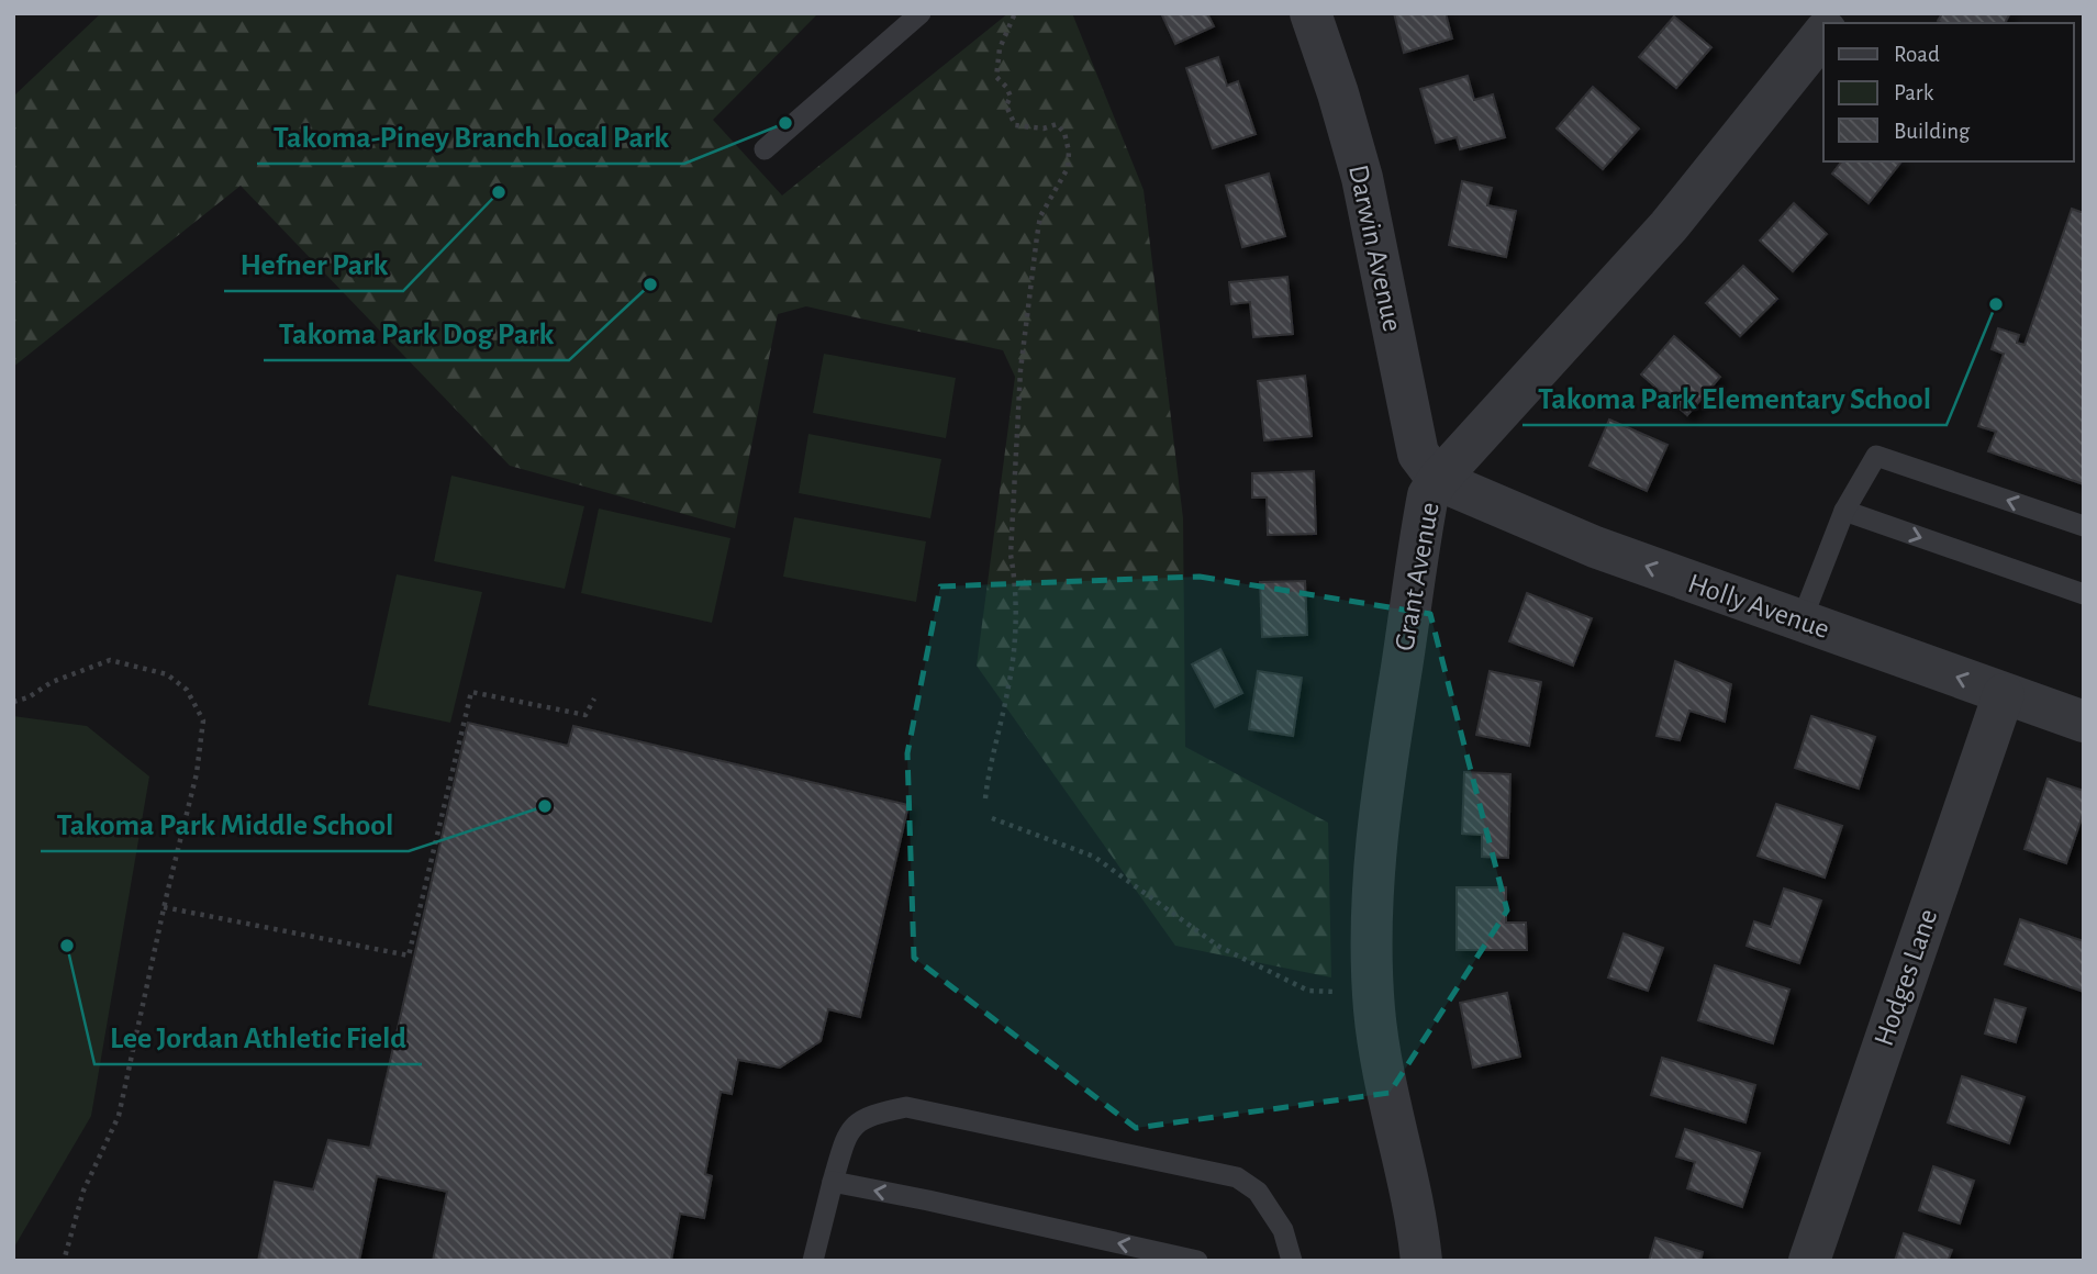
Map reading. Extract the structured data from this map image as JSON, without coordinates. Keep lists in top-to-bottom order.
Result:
{
  "streets": {
    "street": [
      "Darwin Avenue",
      "Grant Avenue",
      "Holly Avenue",
      "Hodges Lane"
    ]
  },
  "crossings": [
    ["Darwin Avenue", "Grant Avenue"],
    ["Darwin Avenue", "Holly Avenue"],
    ["Grant Avenue", "Holly Avenue"],
    ["Holly Avenue", "Hodges Lane"]
  ],
  "one_way": ["Holly Avenue"],
  "places": [
    "Takoma-Piney Branch Local Park",
    "Hefner Park",
    "Takoma Park Dog Park",
    "Takoma Park Elementary School",
    "Takoma Park Middle School",
    "Lee Jordan Athletic Field"
  ],
  "legend": ["Road", "Park", "Building"]
}
